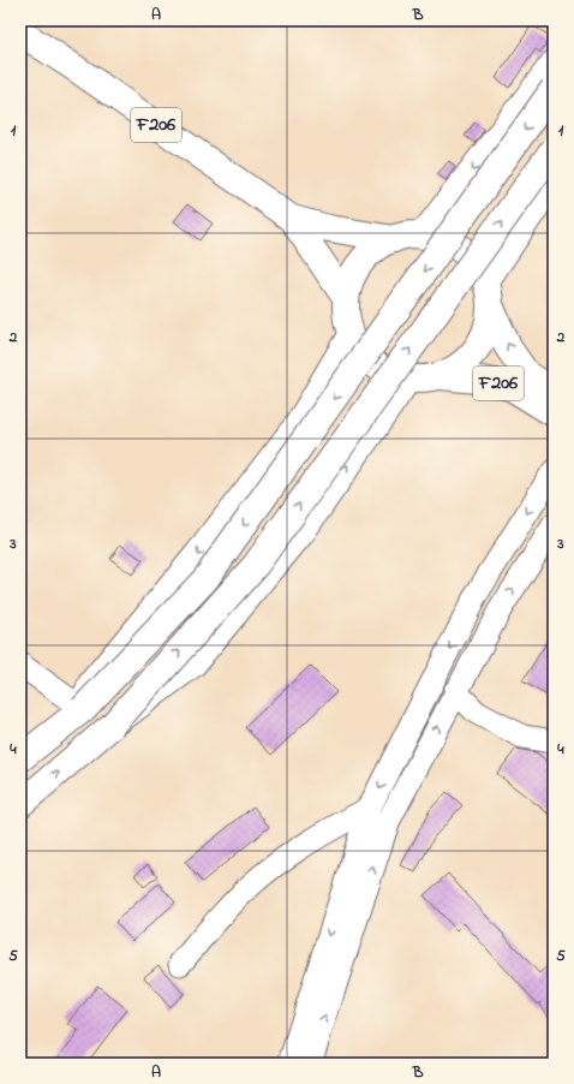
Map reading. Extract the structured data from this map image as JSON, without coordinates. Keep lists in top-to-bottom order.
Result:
{
  "streets": {
    "main road": ["F206"]
  },
  "grid": {
    "columns": ["A", "B"],
    "rows": [
      "1",
      "2",
      "3",
      "4",
      "5"
    ]
  }
}
